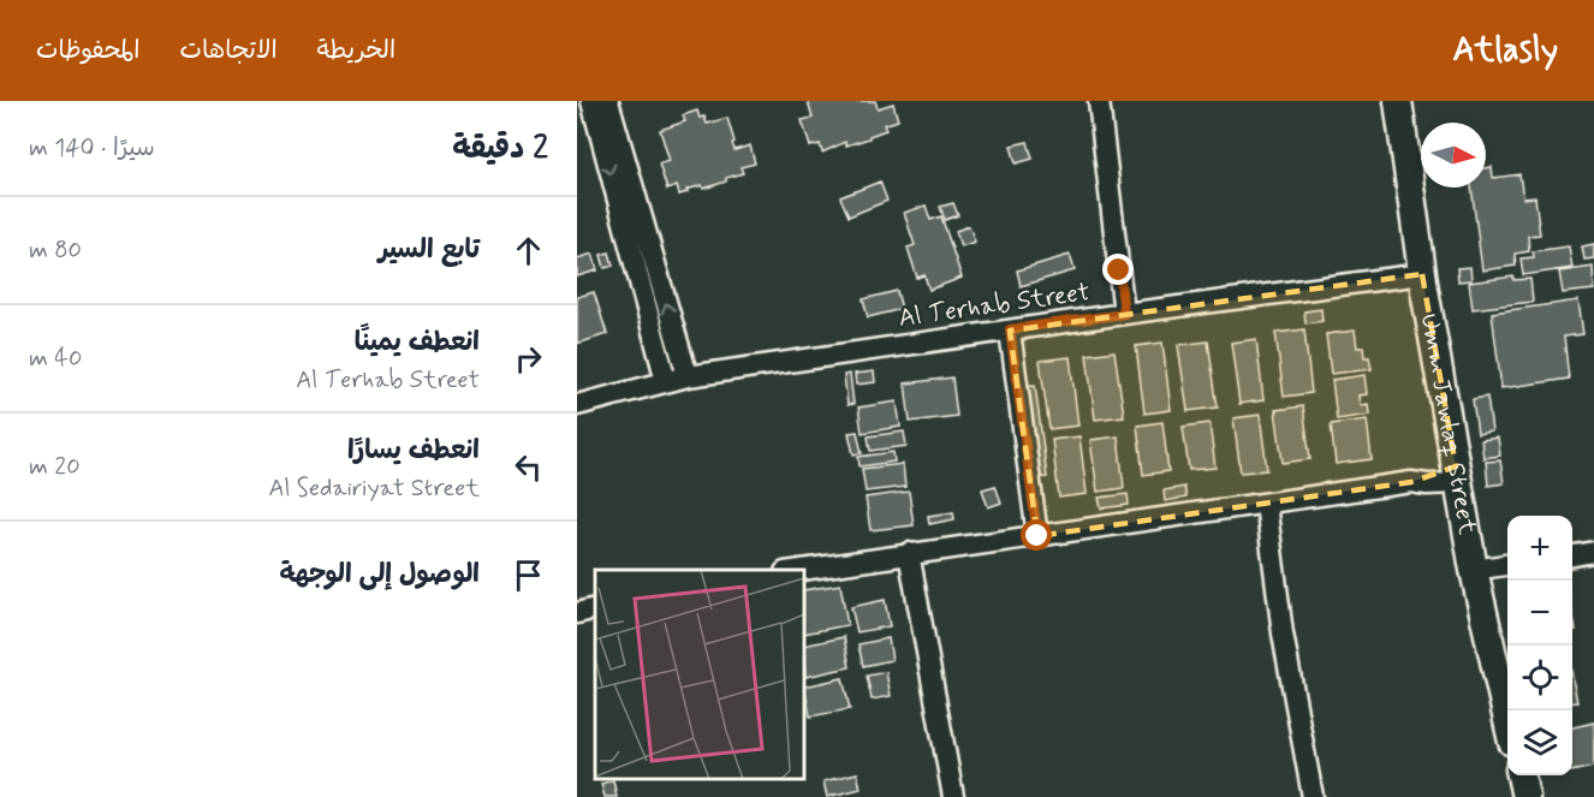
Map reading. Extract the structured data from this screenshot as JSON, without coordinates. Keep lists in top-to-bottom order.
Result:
{
  "streets": {
    "street": ["Al Terhab Street", "Umm Jawlaq Street"]
  },
  "crossings": [
    ["Al Terhab Street", "Umm Jawlaq Street"]
  ],
  "north": "right",
  "page": {
    "header": "Atlasly",
    "nav": ["الخريطة", "الاتجاهات", "المحفوظات"],
    "heading": ["2 دقيقة", "سيرًا · 140 m"],
    "list": [
      ["تابع السير", "80 m"],
      ["انعطف يمينًا", "Al Terhab Street", "40 m"],
      ["انعطف يسارًا", "Al Sedairiyat Street", "20 m"],
      "الوصول إلى الوجهة"
    ],
    "map_buttons": ["+", "−"]
  }
}
